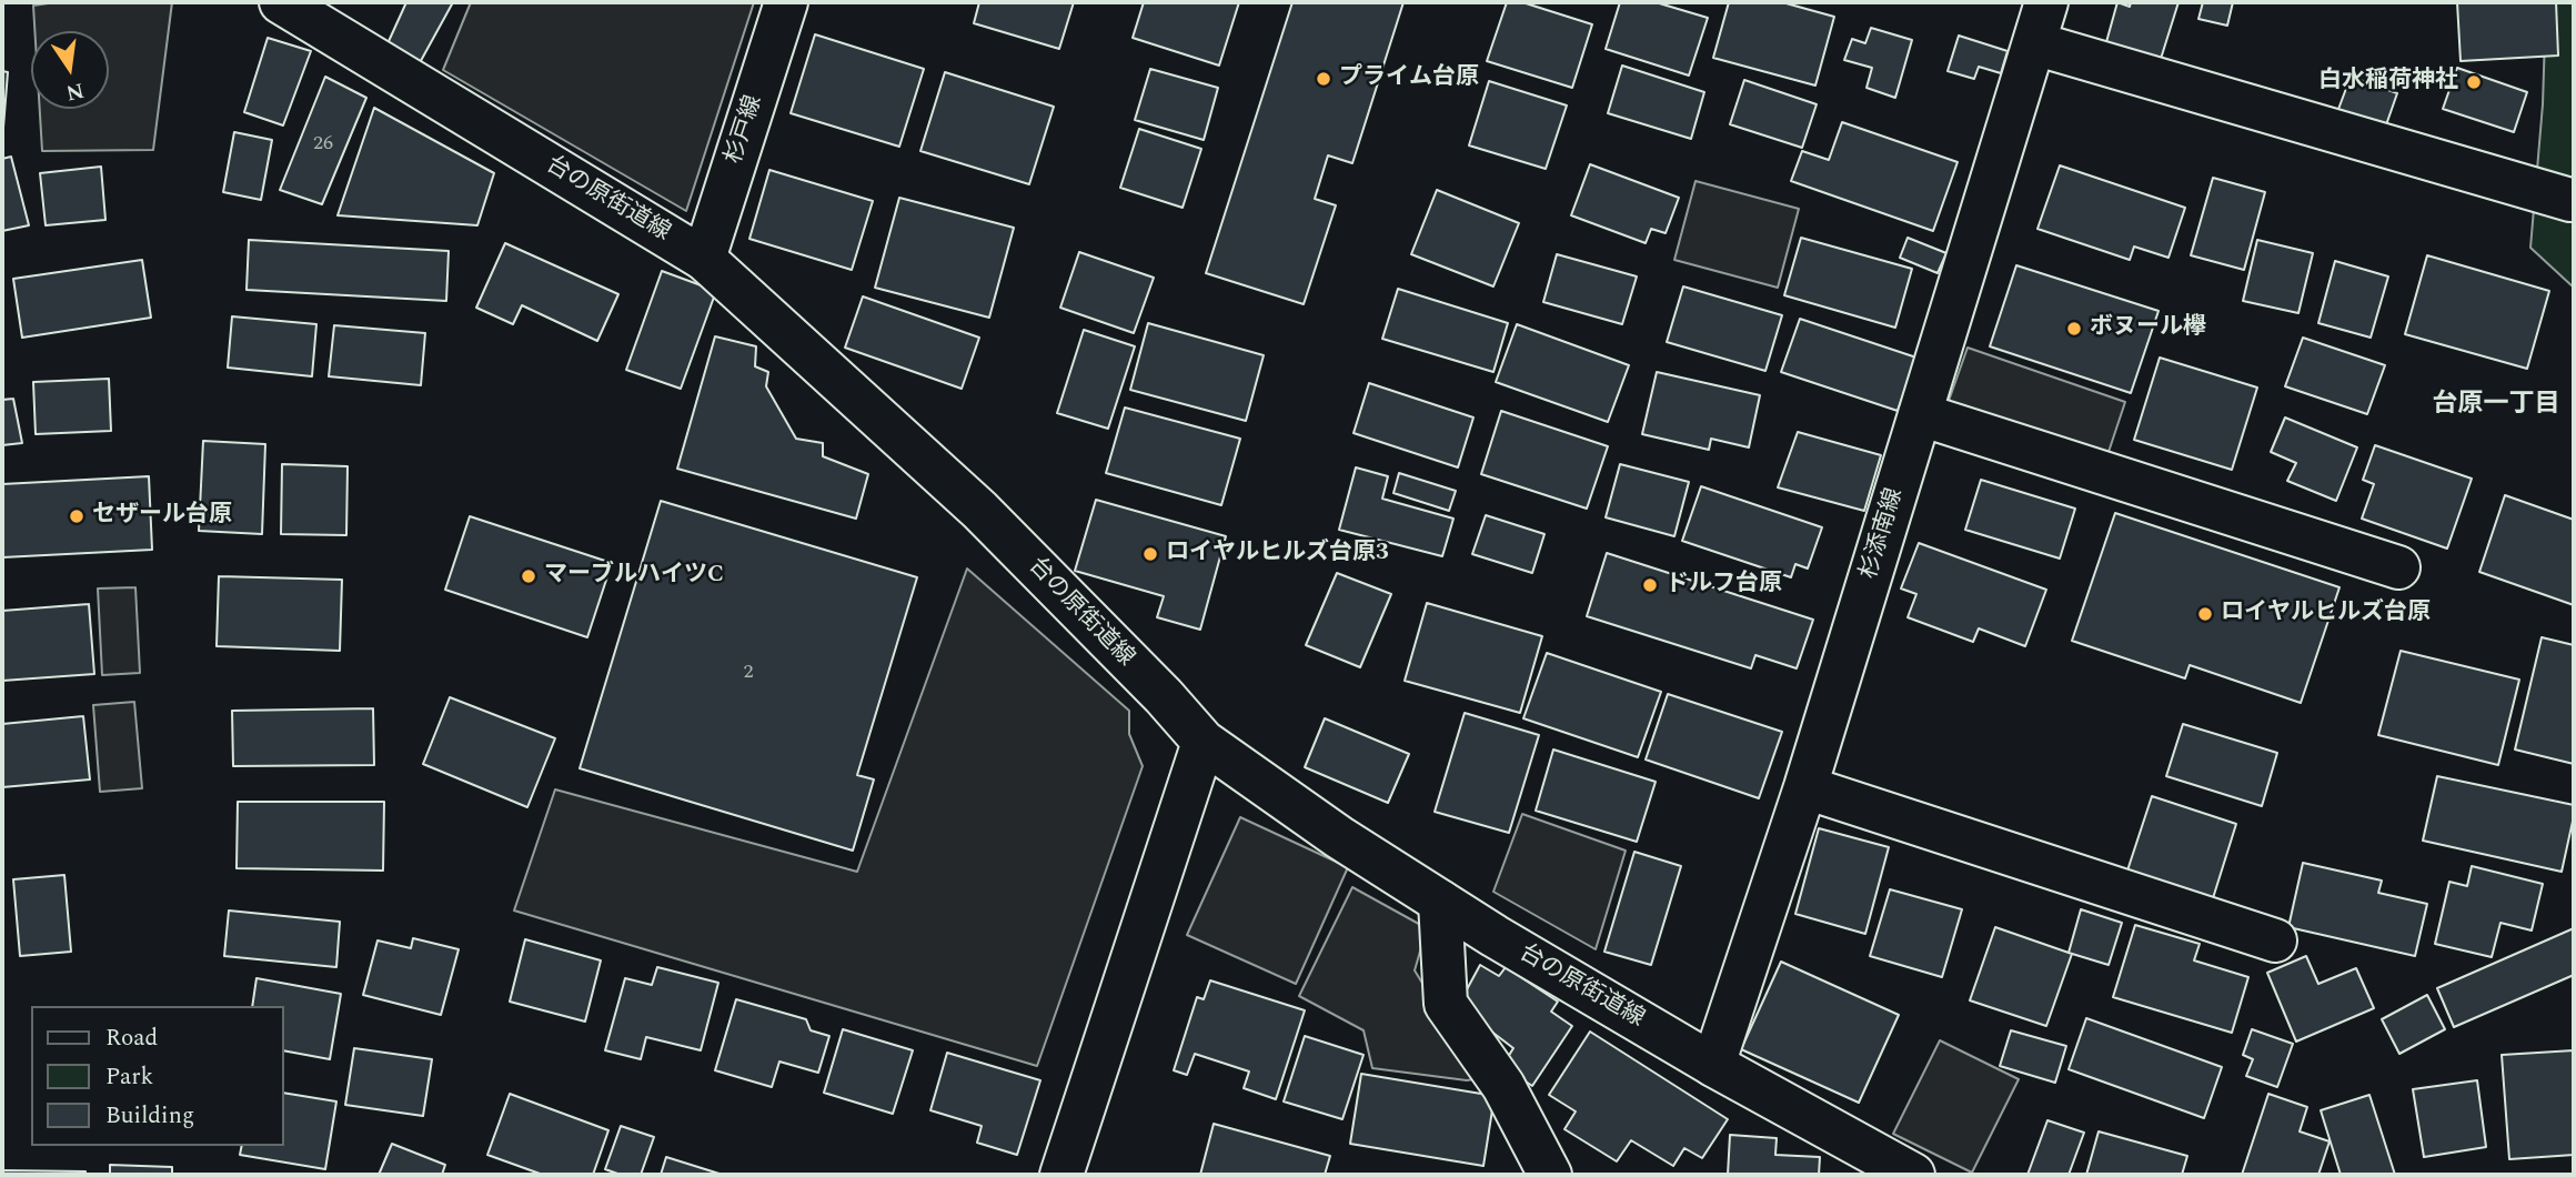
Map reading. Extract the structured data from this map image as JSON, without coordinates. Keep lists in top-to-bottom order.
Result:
{
  "streets": {
    "street": ["杉戸線", "台の原街道線", "杉添南線"]
  },
  "crossings": [
    ["杉戸線", "台の原街道線"],
    ["台の原街道線", "杉添南線"]
  ],
  "districts": ["台原一丁目"],
  "places": [
    "プライム台原",
    "白水稲荷神社",
    "ボヌール欅",
    "セザール台原",
    "ロイヤルヒルズ台原3",
    "マーブルハイツC",
    "ドルフ台原",
    "ロイヤルヒルズ台原"
  ],
  "house_numbers": ["26", "2"],
  "legend": ["Road", "Park", "Building"],
  "north": "bottom"
}
